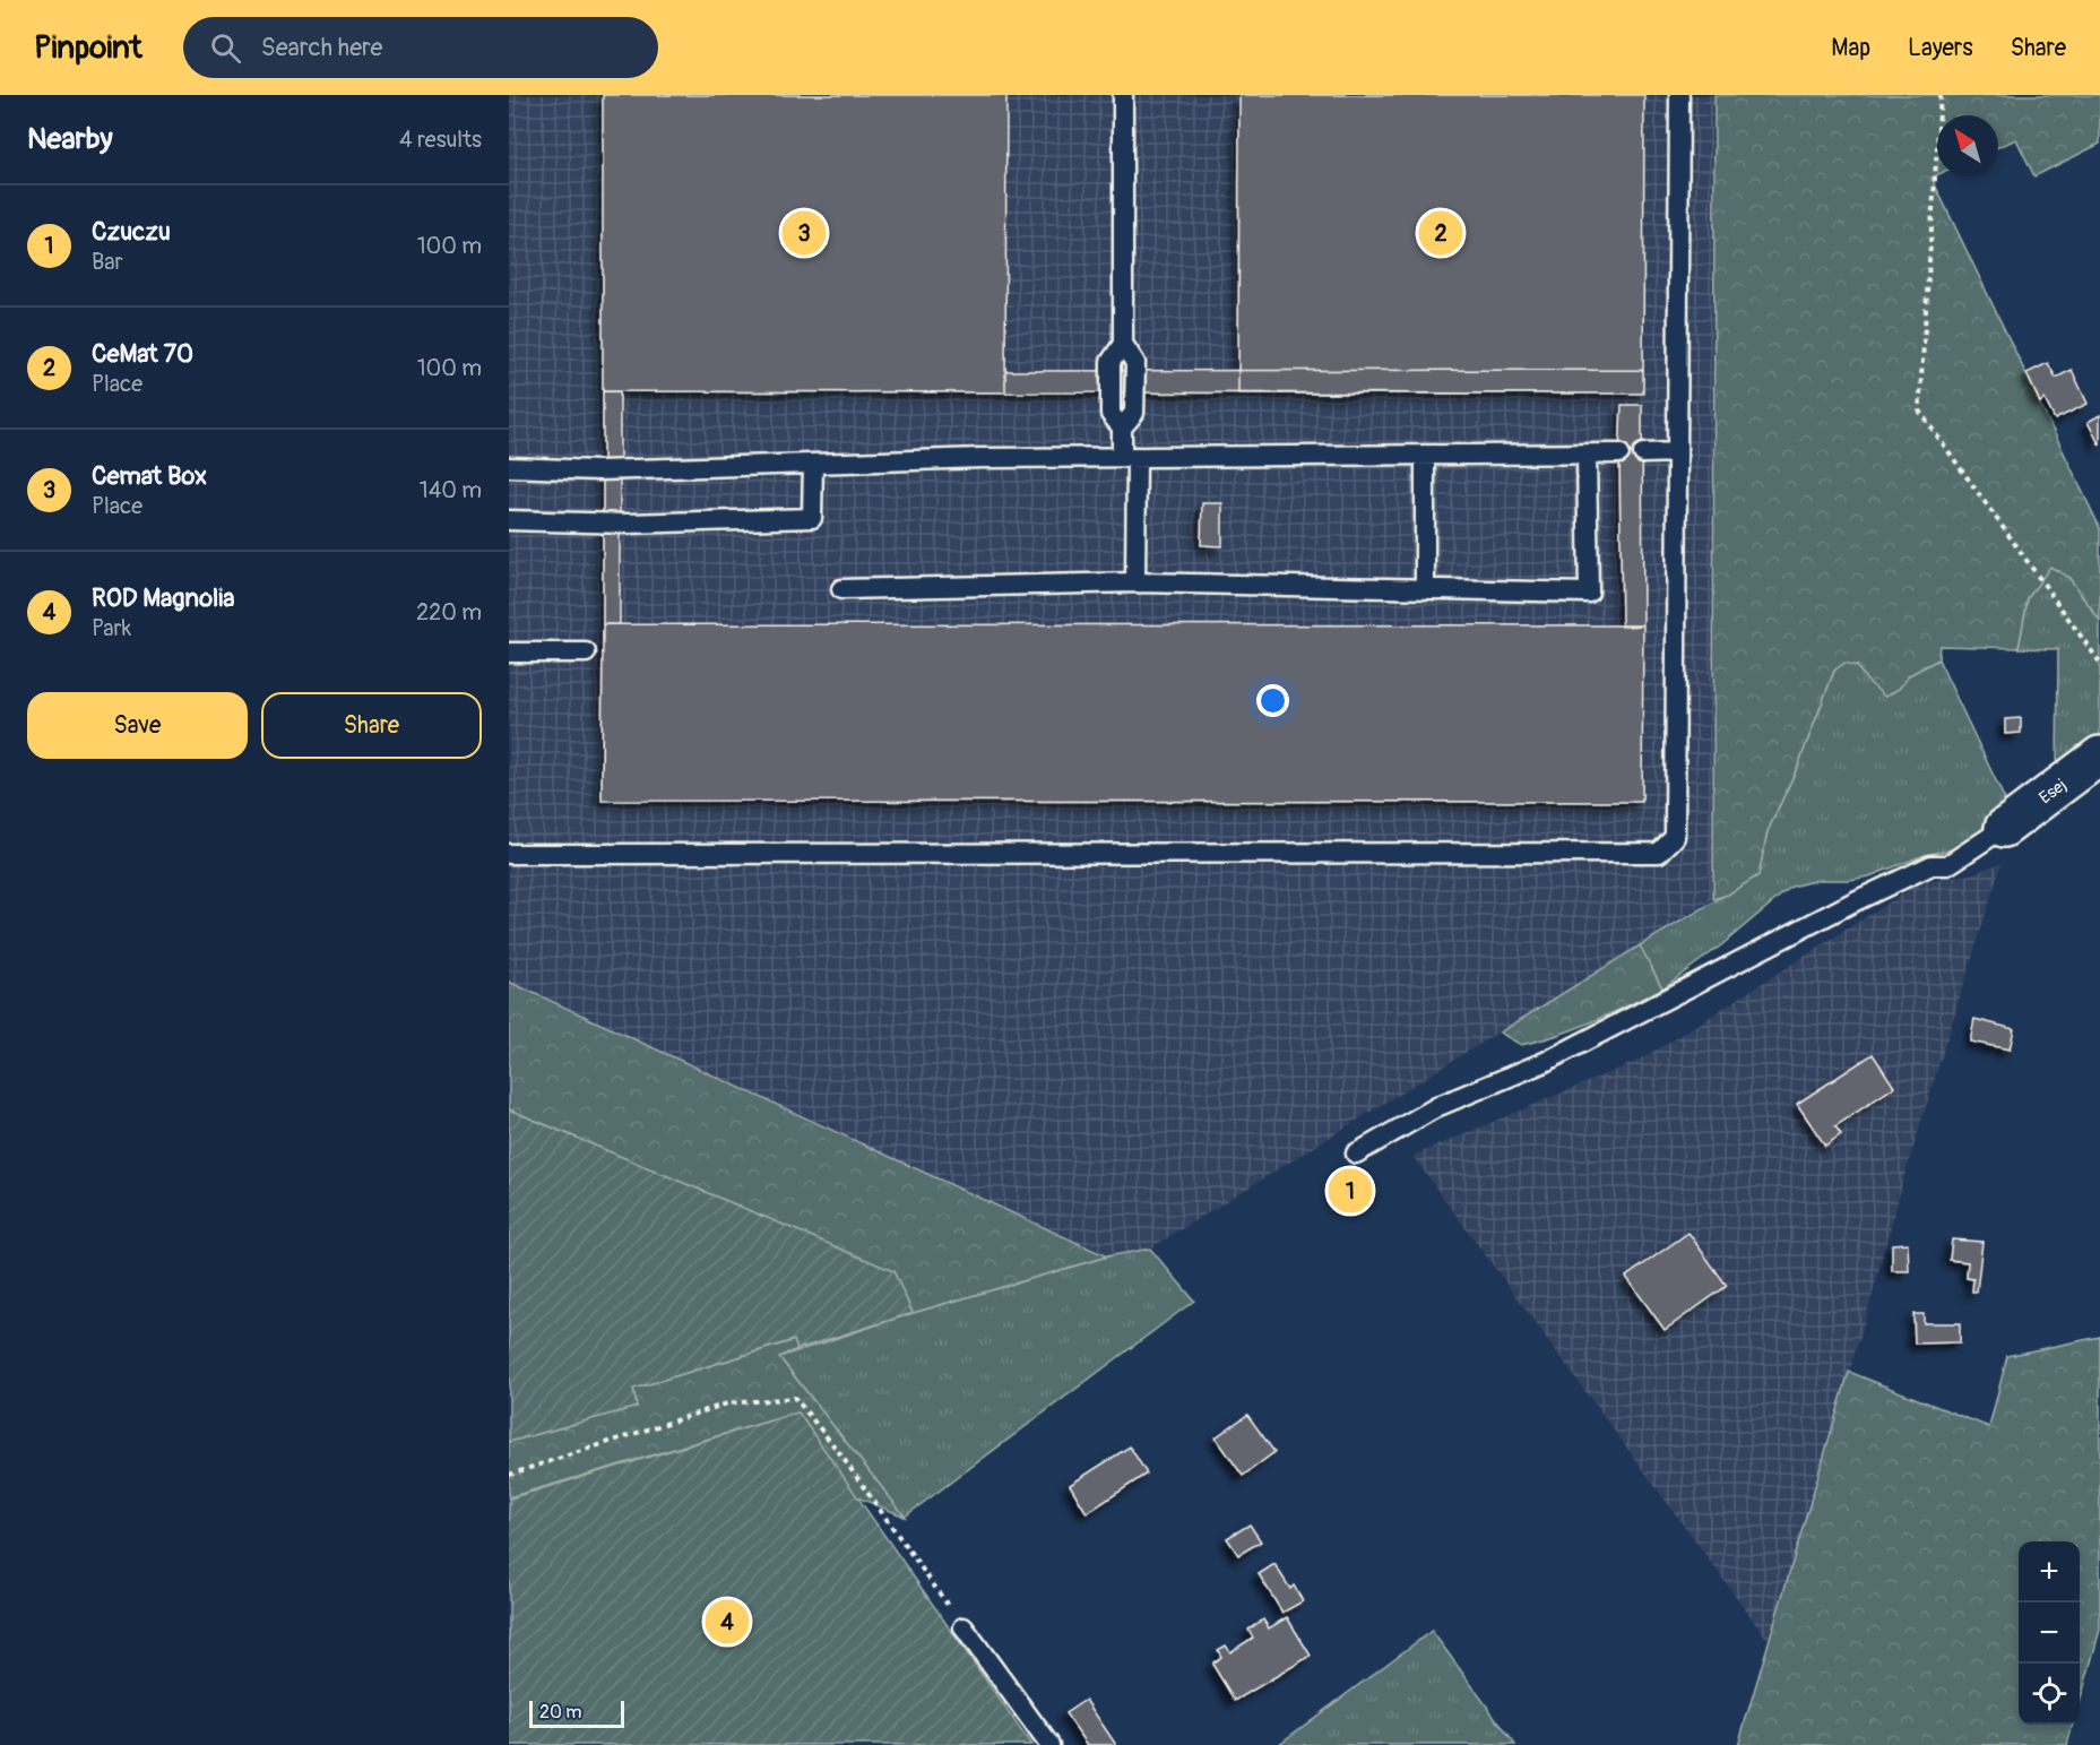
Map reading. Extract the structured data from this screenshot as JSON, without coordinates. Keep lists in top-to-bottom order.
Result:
{
  "streets": {
    "street": ["Esej"]
  },
  "scale_bar": "20 m",
  "north": "top left",
  "page": {
    "header": "Pinpoint",
    "search": "Search here",
    "nav": ["Map", "Layers", "Share"],
    "heading": ["Nearby", "4 results"],
    "list": [
      {
        "mark": "1",
        "name": "Czuczu",
        "note": "Bar",
        "value": "100 m"
      },
      {
        "mark": "2",
        "name": "CeMat 70",
        "note": "Place",
        "value": "100 m"
      },
      {
        "mark": "3",
        "name": "Cemat Box",
        "note": "Place",
        "value": "140 m"
      },
      {
        "mark": "4",
        "name": "ROD Magnolia",
        "note": "Park",
        "value": "220 m"
      }
    ],
    "pins": [
      "2",
      "3",
      "1",
      "4"
    ],
    "buttons": ["Save", "Share"],
    "map_buttons": ["+", "−"],
    "scale": "20 m"
  }
}
